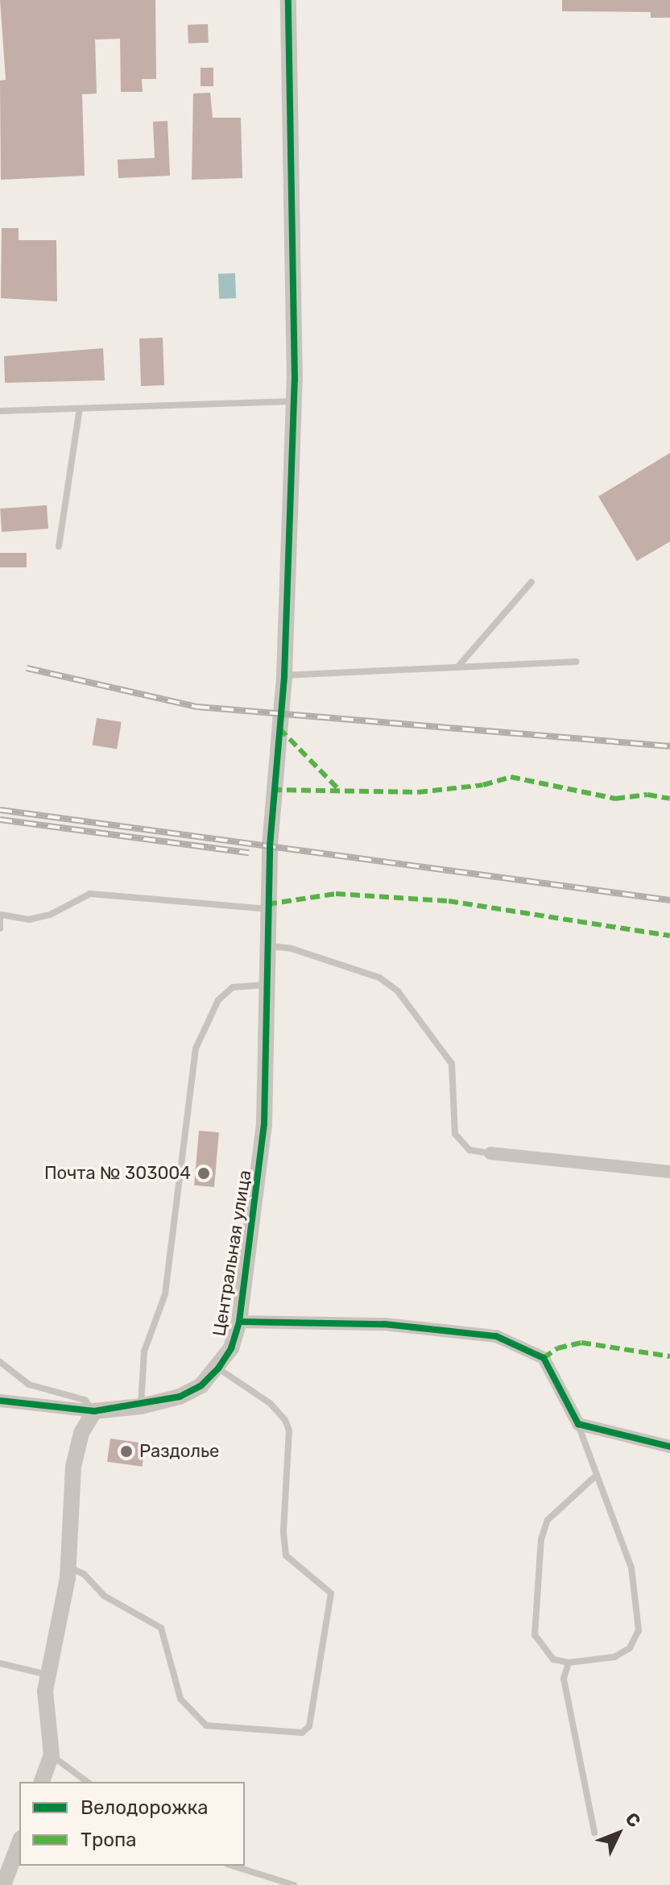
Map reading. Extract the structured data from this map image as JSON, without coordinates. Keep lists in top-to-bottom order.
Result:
{
  "streets": {
    "street": ["Центральная улица"]
  },
  "places": ["Почта № 303004", "Раздолье"],
  "legend": ["Велодорожка", "Тропа"],
  "north": "top right"
}
